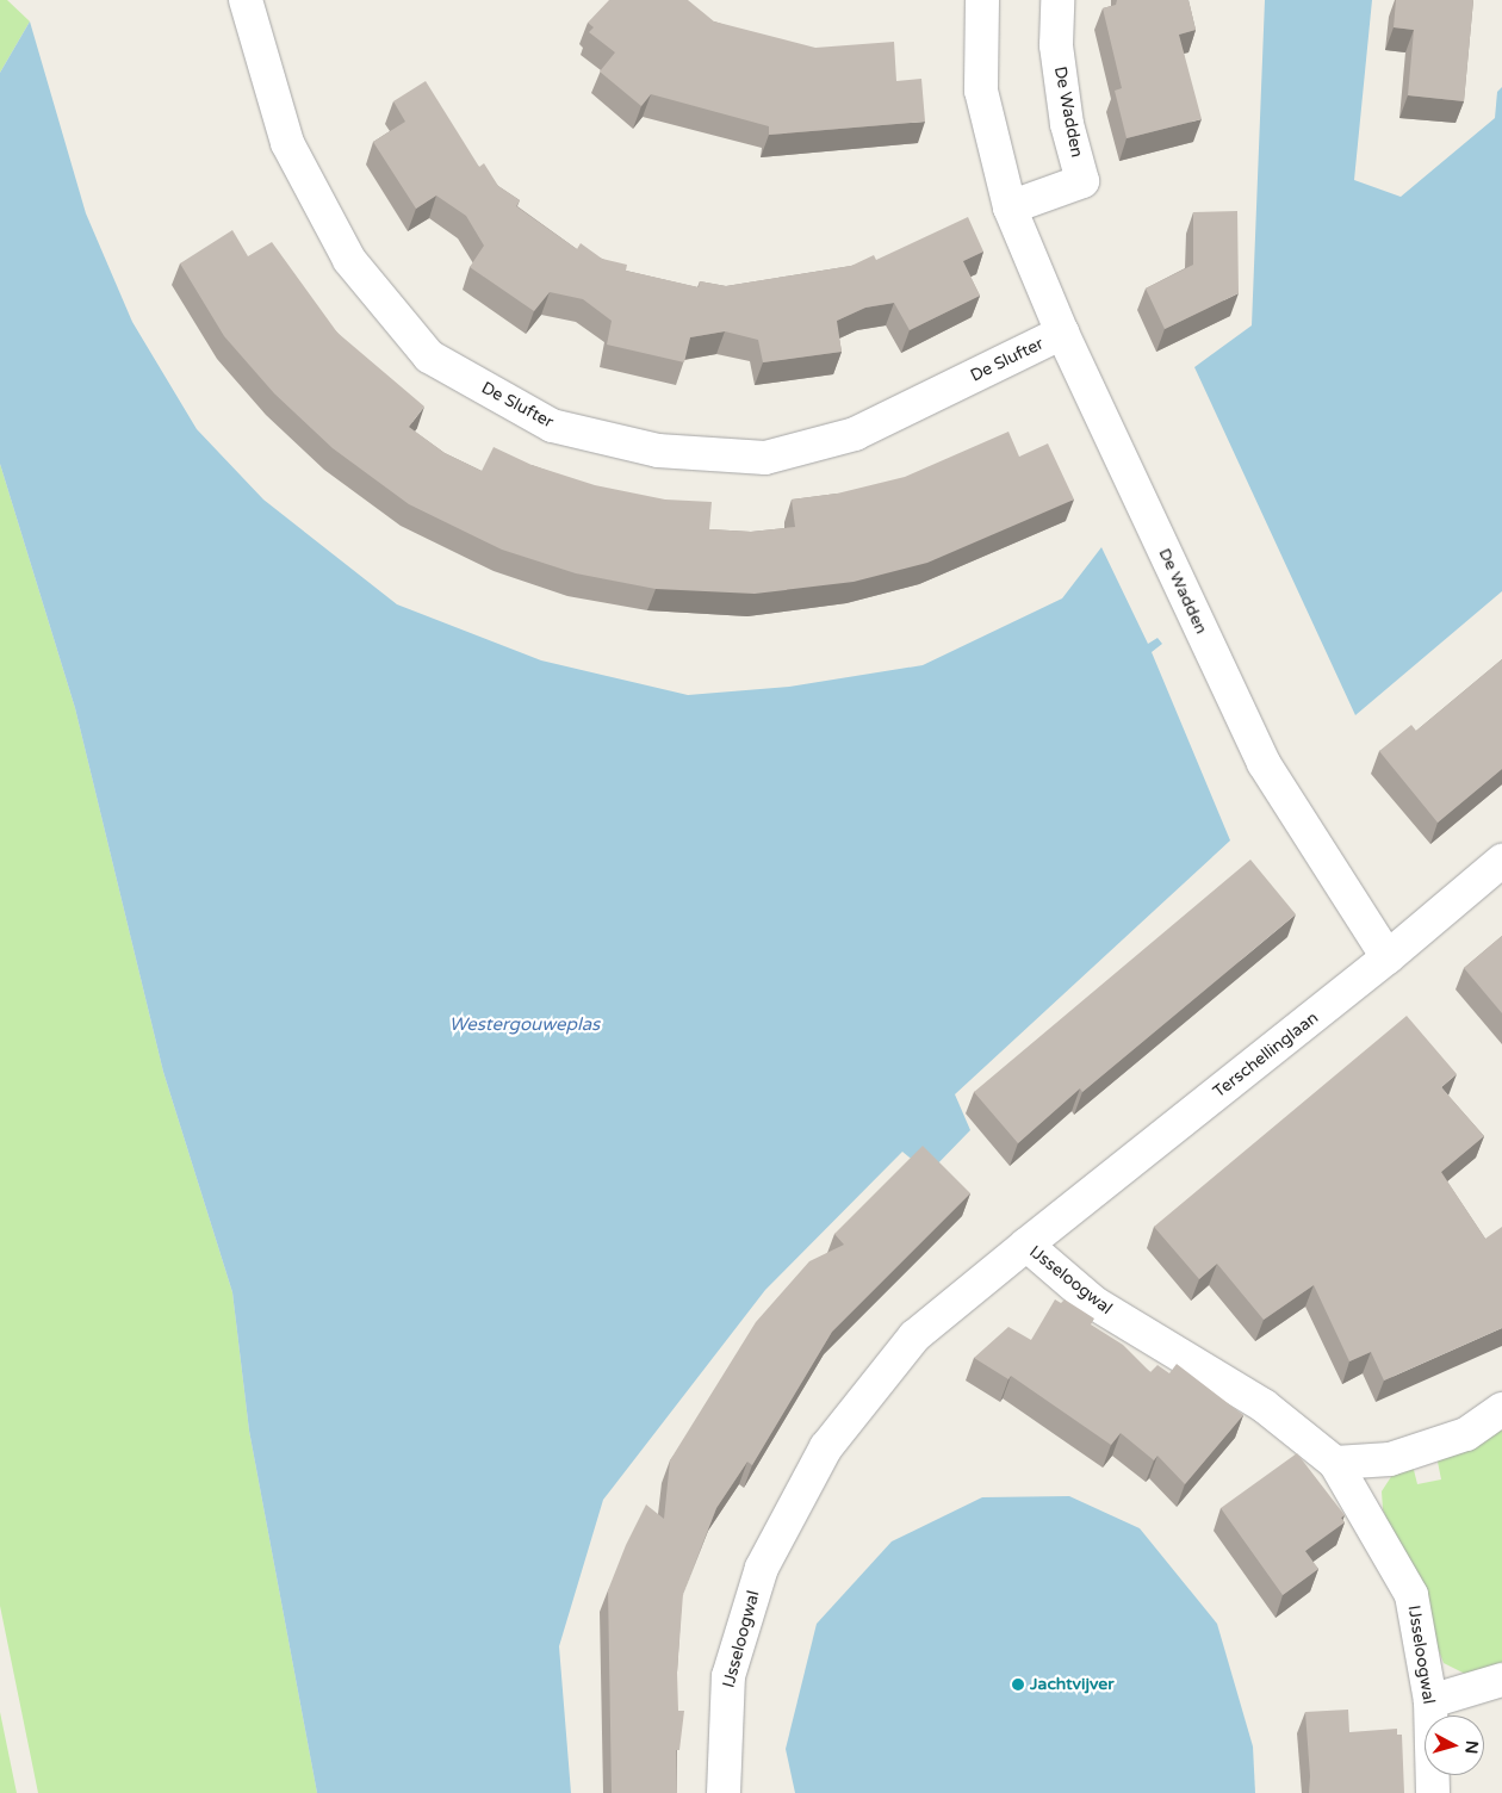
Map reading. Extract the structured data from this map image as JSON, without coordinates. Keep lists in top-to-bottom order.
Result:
{
  "streets": {
    "street": [
      "De Wadden",
      "De Slufter",
      "Terschellinglaan",
      "IJsseloogwal"
    ]
  },
  "crossings": [
    ["De Wadden", "De Slufter"],
    ["De Wadden", "Terschellinglaan"],
    ["Terschellinglaan", "IJsseloogwal"]
  ],
  "water": ["Westergouweplas"],
  "places": ["Jachtvijver"],
  "north": "right"
}
